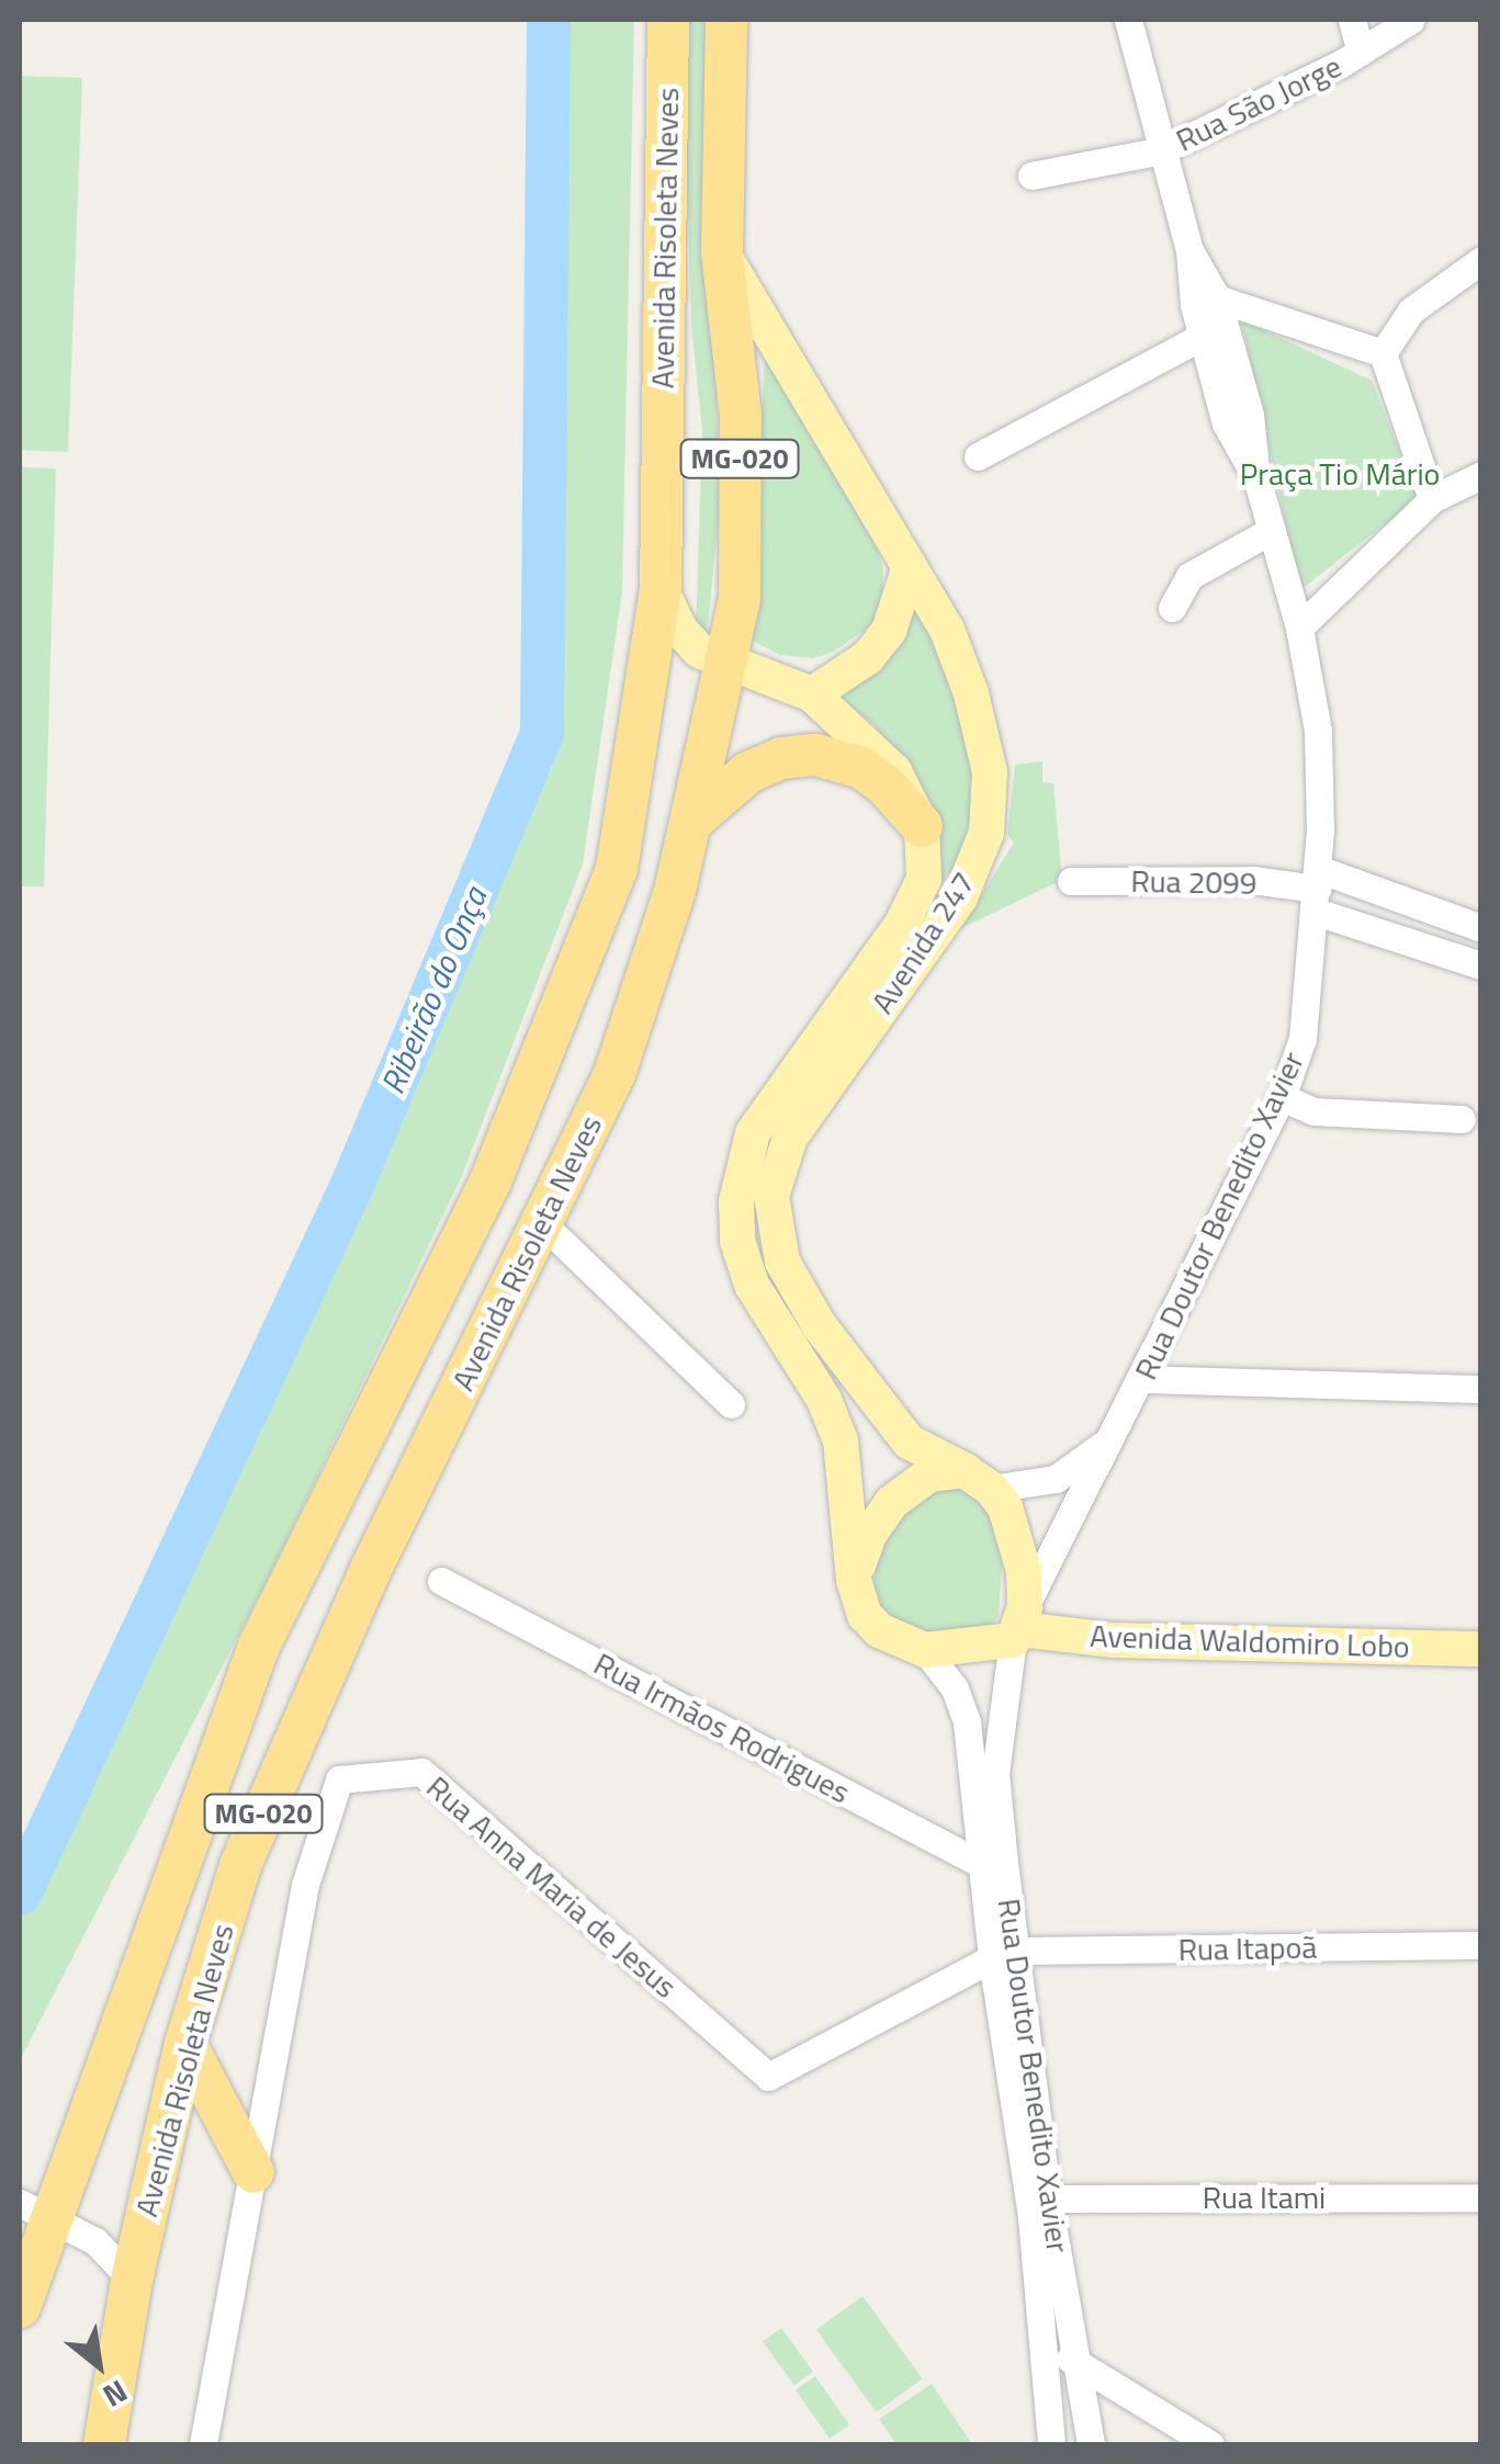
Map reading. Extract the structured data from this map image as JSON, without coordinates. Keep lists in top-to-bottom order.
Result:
{
  "streets": {
    "highway": ["Avenida Risoleta Neves", "MG-020"],
    "main road": ["Avenida 247", "Avenida Waldomiro Lobo"],
    "street": [
      "Rua São Jorge",
      "Rua 2099",
      "Rua Doutor Benedito Xavier",
      "Rua Irmãos Rodrigues",
      "Rua Anna Maria de Jesus",
      "Rua Itapoã",
      "Rua Itami"
    ]
  },
  "crossings": [
    ["Rua São Jorge", "Rua Doutor Benedito Xavier"],
    ["Avenida Risoleta Neves", "Avenida 247"],
    ["Rua 2099", "Rua Doutor Benedito Xavier"],
    ["Avenida 247", "Rua Doutor Benedito Xavier"],
    ["Avenida 247", "Avenida Waldomiro Lobo"],
    ["Rua Doutor Benedito Xavier", "Avenida Waldomiro Lobo"],
    ["Rua Doutor Benedito Xavier", "Rua Irmãos Rodrigues"],
    ["Rua Doutor Benedito Xavier", "Rua Anna Maria de Jesus"],
    ["Rua Doutor Benedito Xavier", "Rua Itapoã"],
    ["Rua Doutor Benedito Xavier", "Rua Itami"],
    ["Rua Anna Maria de Jesus", "Rua Itapoã"]
  ],
  "water": ["Ribeirão do Onça"],
  "parks": ["Praça Tio Mário"],
  "north": "bottom right"
}
